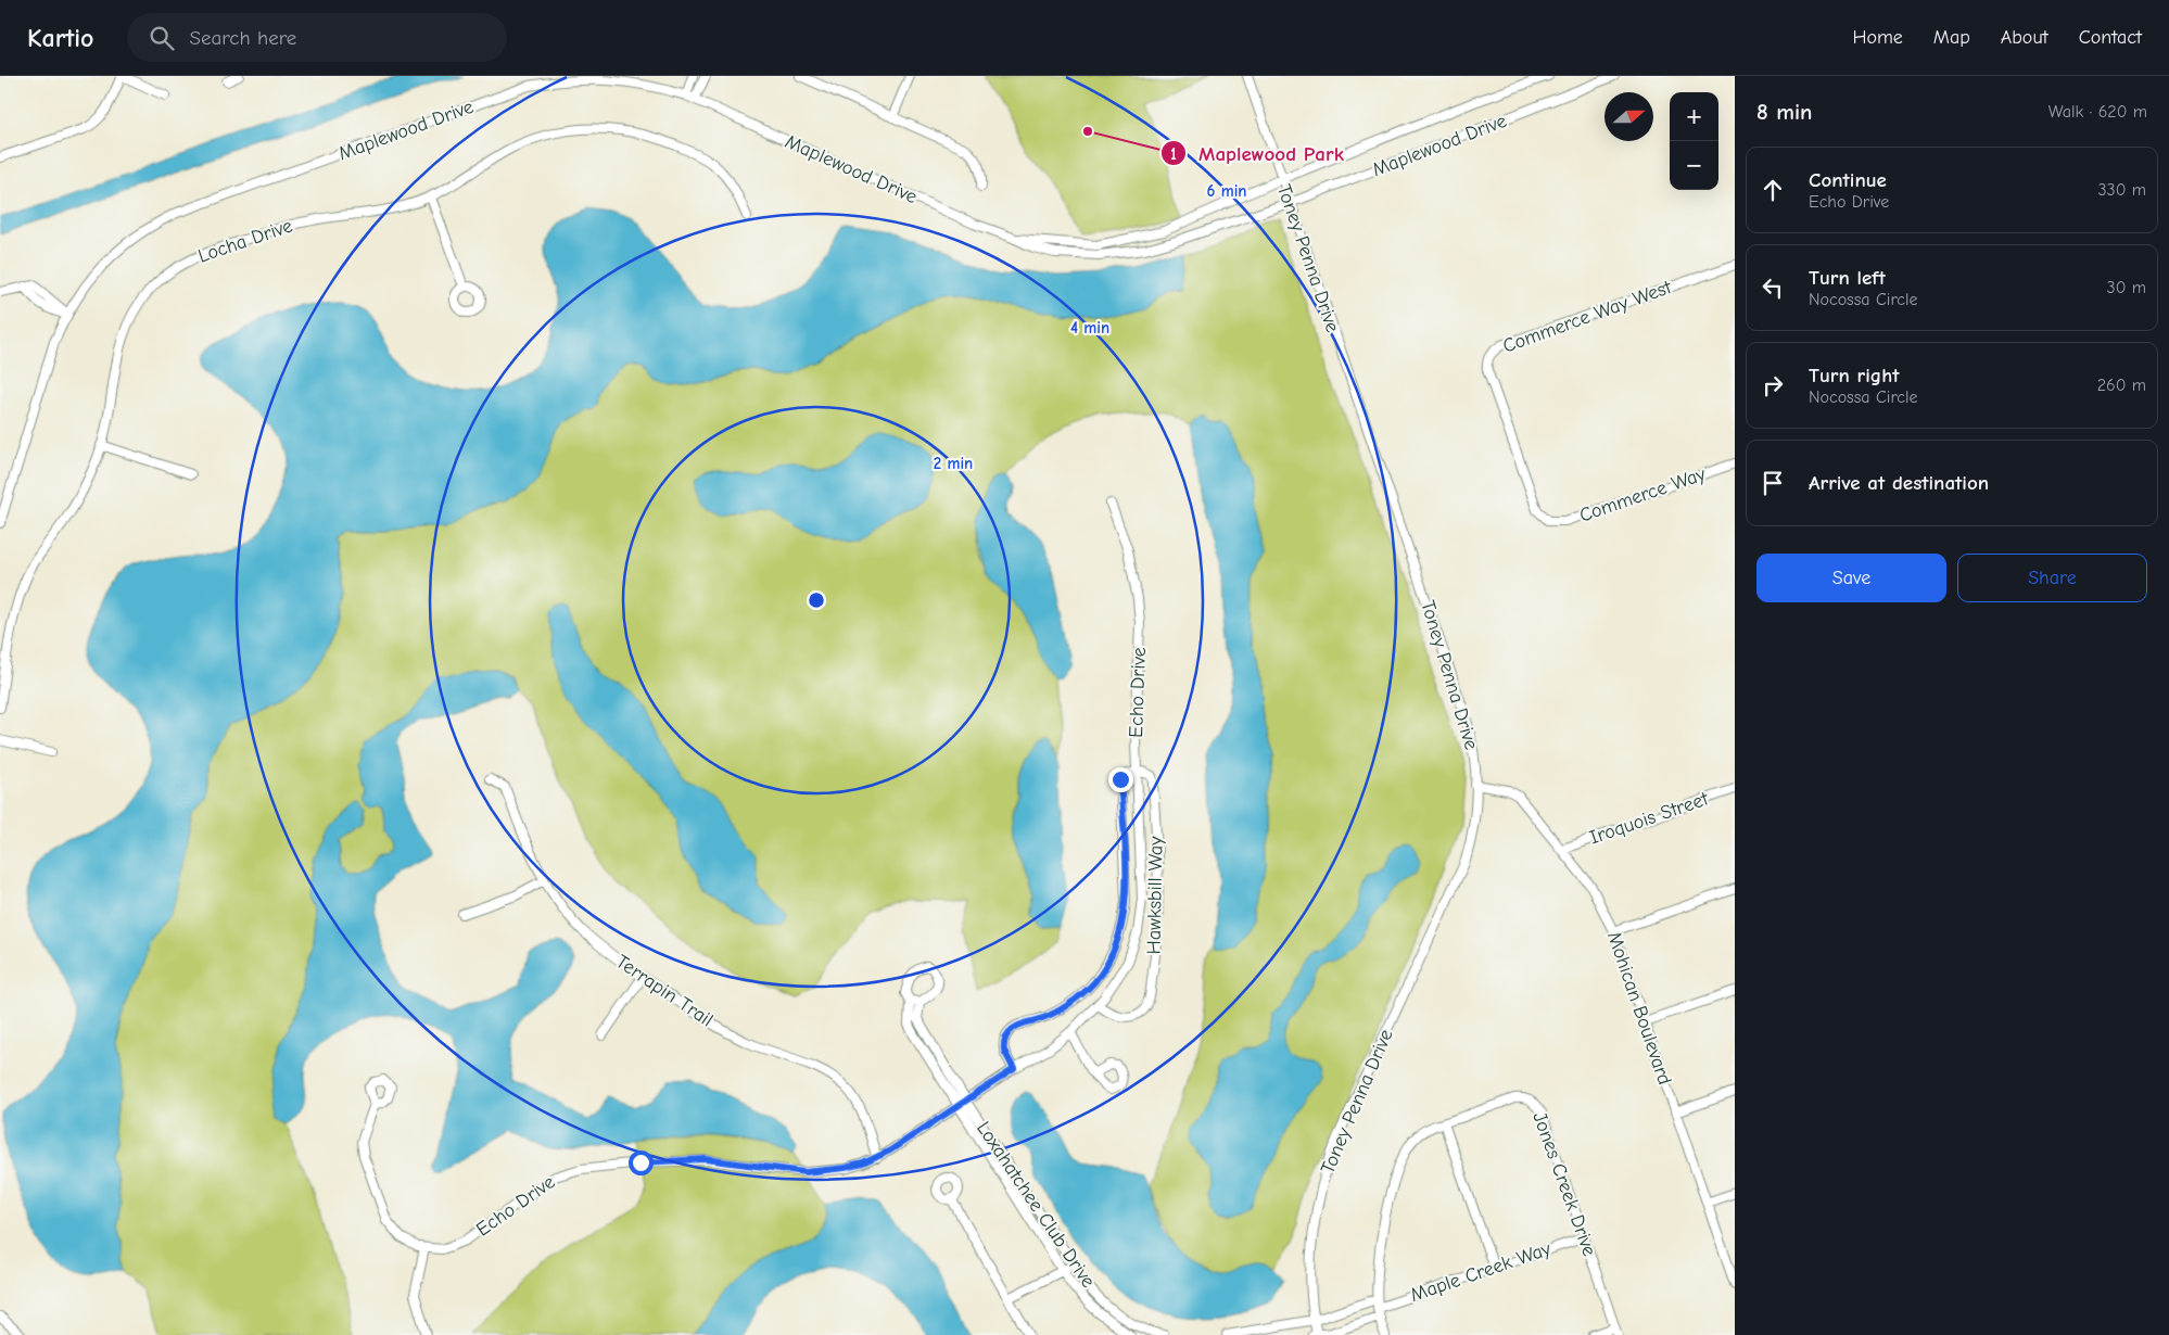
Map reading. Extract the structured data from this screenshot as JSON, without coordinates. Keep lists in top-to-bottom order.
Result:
{
  "streets": {
    "street": [
      "Maplewood Drive",
      "Locha Drive",
      "Toney Penna Drive",
      "Commerce Way West",
      "Commerce Way",
      "Echo Drive",
      "Iroquois Street",
      "Hawksbill Way",
      "Terrapin Trail",
      "Mohican Boulevard",
      "Jones Creek Drive",
      "Loxahatchee Club Drive",
      "Maple Creek Way"
    ]
  },
  "crossings": [
    ["Maplewood Drive", "Toney Penna Drive"],
    ["Toney Penna Drive", "Mohican Boulevard"],
    ["Toney Penna Drive", "Maple Creek Way"],
    ["Commerce Way West", "Commerce Way"],
    ["Echo Drive", "Hawksbill Way"],
    ["Echo Drive", "Terrapin Trail"],
    ["Echo Drive", "Loxahatchee Club Drive"],
    ["Iroquois Street", "Mohican Boulevard"],
    ["Jones Creek Drive", "Maple Creek Way"]
  ],
  "places": ["Maplewood Park"],
  "north": "right",
  "page": {
    "header": "Kartio",
    "search": "Search here",
    "nav": [
      "Home",
      "Map",
      "About",
      "Contact"
    ],
    "heading": ["8 min", "Walk · 620 m"],
    "map_buttons": ["+", "−"],
    "list": [
      ["Continue", "Echo Drive", "330 m"],
      ["Turn left", "Nocossa Circle", "30 m"],
      ["Turn right", "Nocossa Circle", "260 m"],
      "Arrive at destination"
    ],
    "buttons": ["Save", "Share"]
  },
  "rings": ["6 min", "4 min", "2 min"]
}
